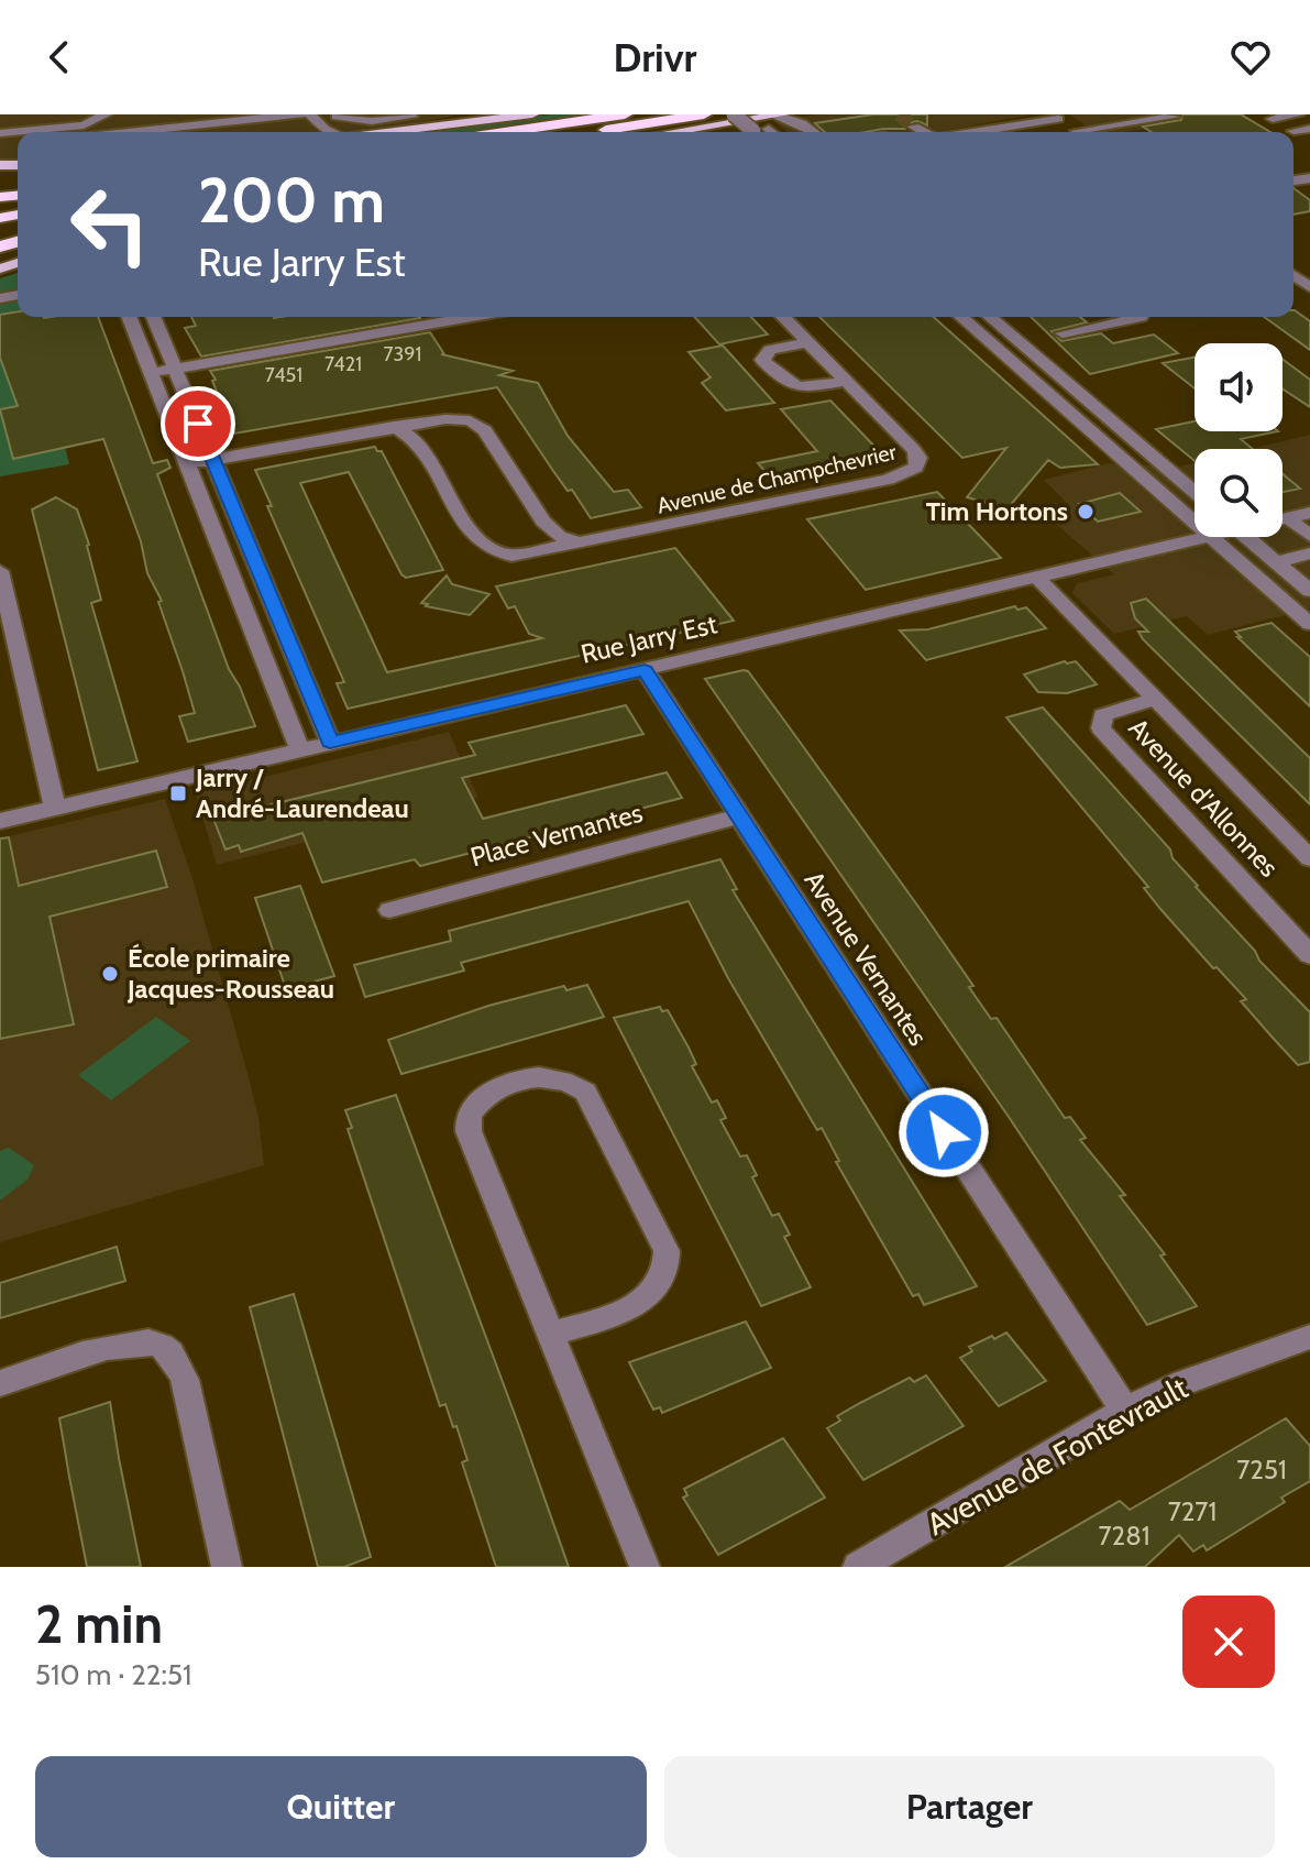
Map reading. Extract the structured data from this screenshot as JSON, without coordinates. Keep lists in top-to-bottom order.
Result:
{
  "streets": {
    "street": [
      "Avenue de Champchevrier",
      "Rue Jarry Est",
      "Avenue d'Allonnes",
      "Place Vernantes",
      "Avenue Vernantes",
      "Avenue de Fontevrault"
    ]
  },
  "crossings": [
    ["Rue Jarry Est", "Avenue d'Allonnes"],
    ["Rue Jarry Est", "Avenue Vernantes"],
    ["Place Vernantes", "Avenue Vernantes"],
    ["Avenue Vernantes", "Avenue de Fontevrault"]
  ],
  "places": {
    "other": ["Tim Hortons", "École primaire Jacques-Rousseau"],
    "transit": ["Jarry / André-Laurendeau"]
  },
  "house_numbers": [
    "7391",
    "7421",
    "7451",
    "7251",
    "7271",
    "7281"
  ],
  "page": {
    "header": "Drivr",
    "turn": ["200 m", "Rue Jarry Est"],
    "heading": ["2 min", "510 m · 22:51"],
    "buttons": ["Quitter", "Partager"]
  }
}
